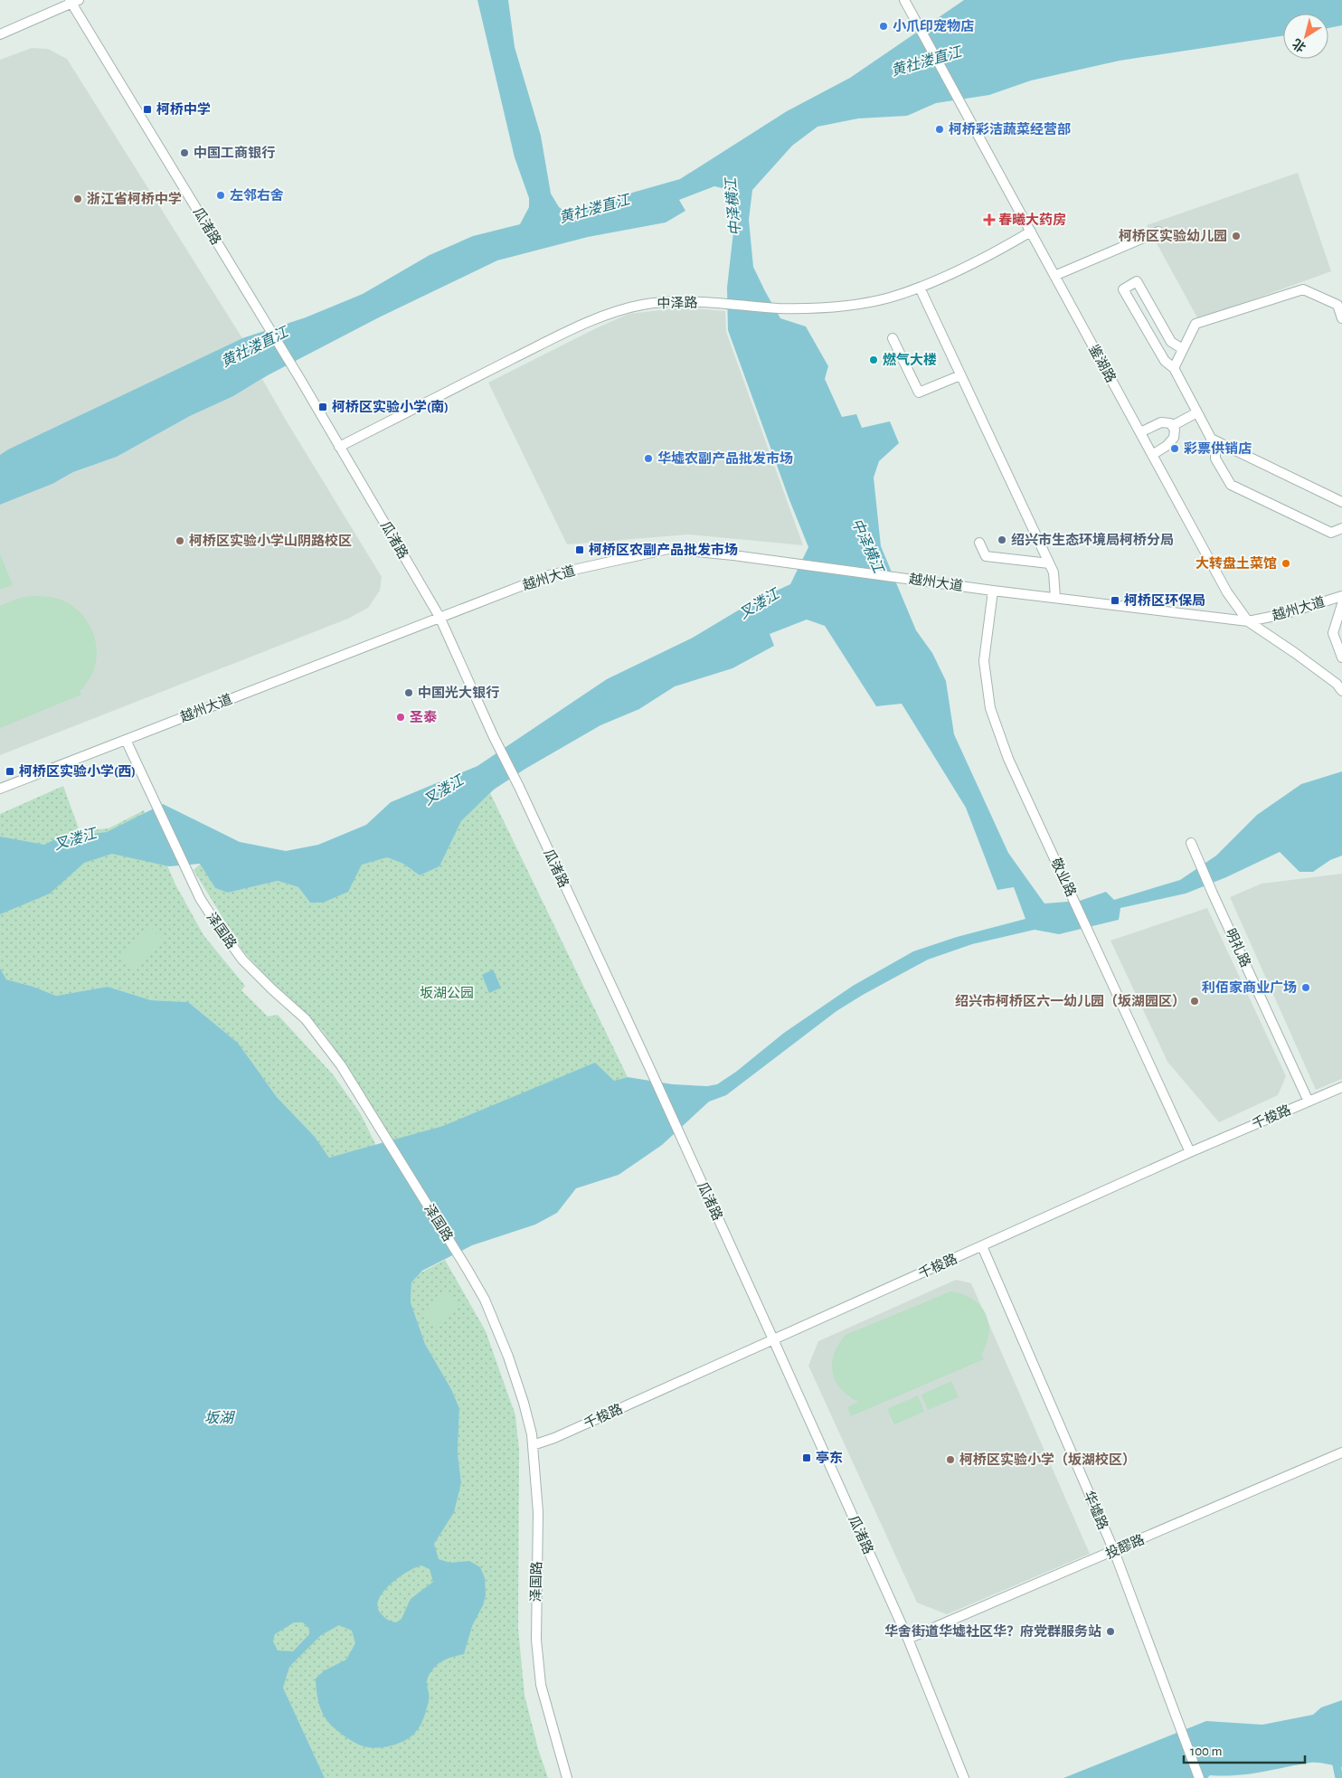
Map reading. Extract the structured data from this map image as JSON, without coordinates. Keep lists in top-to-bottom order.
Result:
{
  "streets": {
    "street": [
      "瓜渚路",
      "中泽路",
      "鉴湖路",
      "越州大道",
      "敬业路",
      "泽国路",
      "明礼路",
      "千梭路",
      "华墟路",
      "投醪路"
    ]
  },
  "crossings": [
    ["瓜渚路", "中泽路"],
    ["瓜渚路", "越州大道"],
    ["瓜渚路", "千梭路"],
    ["瓜渚路", "投醪路"],
    ["中泽路", "鉴湖路"],
    ["鉴湖路", "越州大道"],
    ["越州大道", "敬业路"],
    ["越州大道", "泽国路"],
    ["敬业路", "千梭路"],
    ["泽国路", "千梭路"],
    ["明礼路", "千梭路"],
    ["千梭路", "华墟路"],
    ["华墟路", "投醪路"]
  ],
  "water": [
    "黄社溇直江",
    "中泽横江",
    "叉溇江",
    "坂湖"
  ],
  "parks": ["坂湖公园"],
  "places": {
    "other": [
      "小爪印宠物店",
      "柯桥彩洁蔬菜经营部",
      "中国工商银行",
      "左邻右舍",
      "浙江省柯桥中学",
      "柯桥区实验幼儿园",
      "燃气大楼",
      "彩票供销店",
      "华墟农副产品批发市场",
      "绍兴市生态环境局柯桥分局",
      "柯桥区实验小学山阴路校区",
      "大转盘土菜馆",
      "中国光大银行",
      "圣泰",
      "利佰家商业广场",
      "绍兴市柯桥区六一幼儿园（坂湖园区）",
      "柯桥区实验小学（坂湖校区）",
      "华舍街道华墟社区华？府党群服务站"
    ],
    "transit": [
      "柯桥中学",
      "柯桥区实验小学(南)",
      "柯桥区农副产品批发市场",
      "柯桥区环保局",
      "柯桥区实验小学(西)",
      "亭东"
    ],
    "health": ["春曦大药房"]
  },
  "scale_bar": "100 m",
  "north": "bottom left"
}
